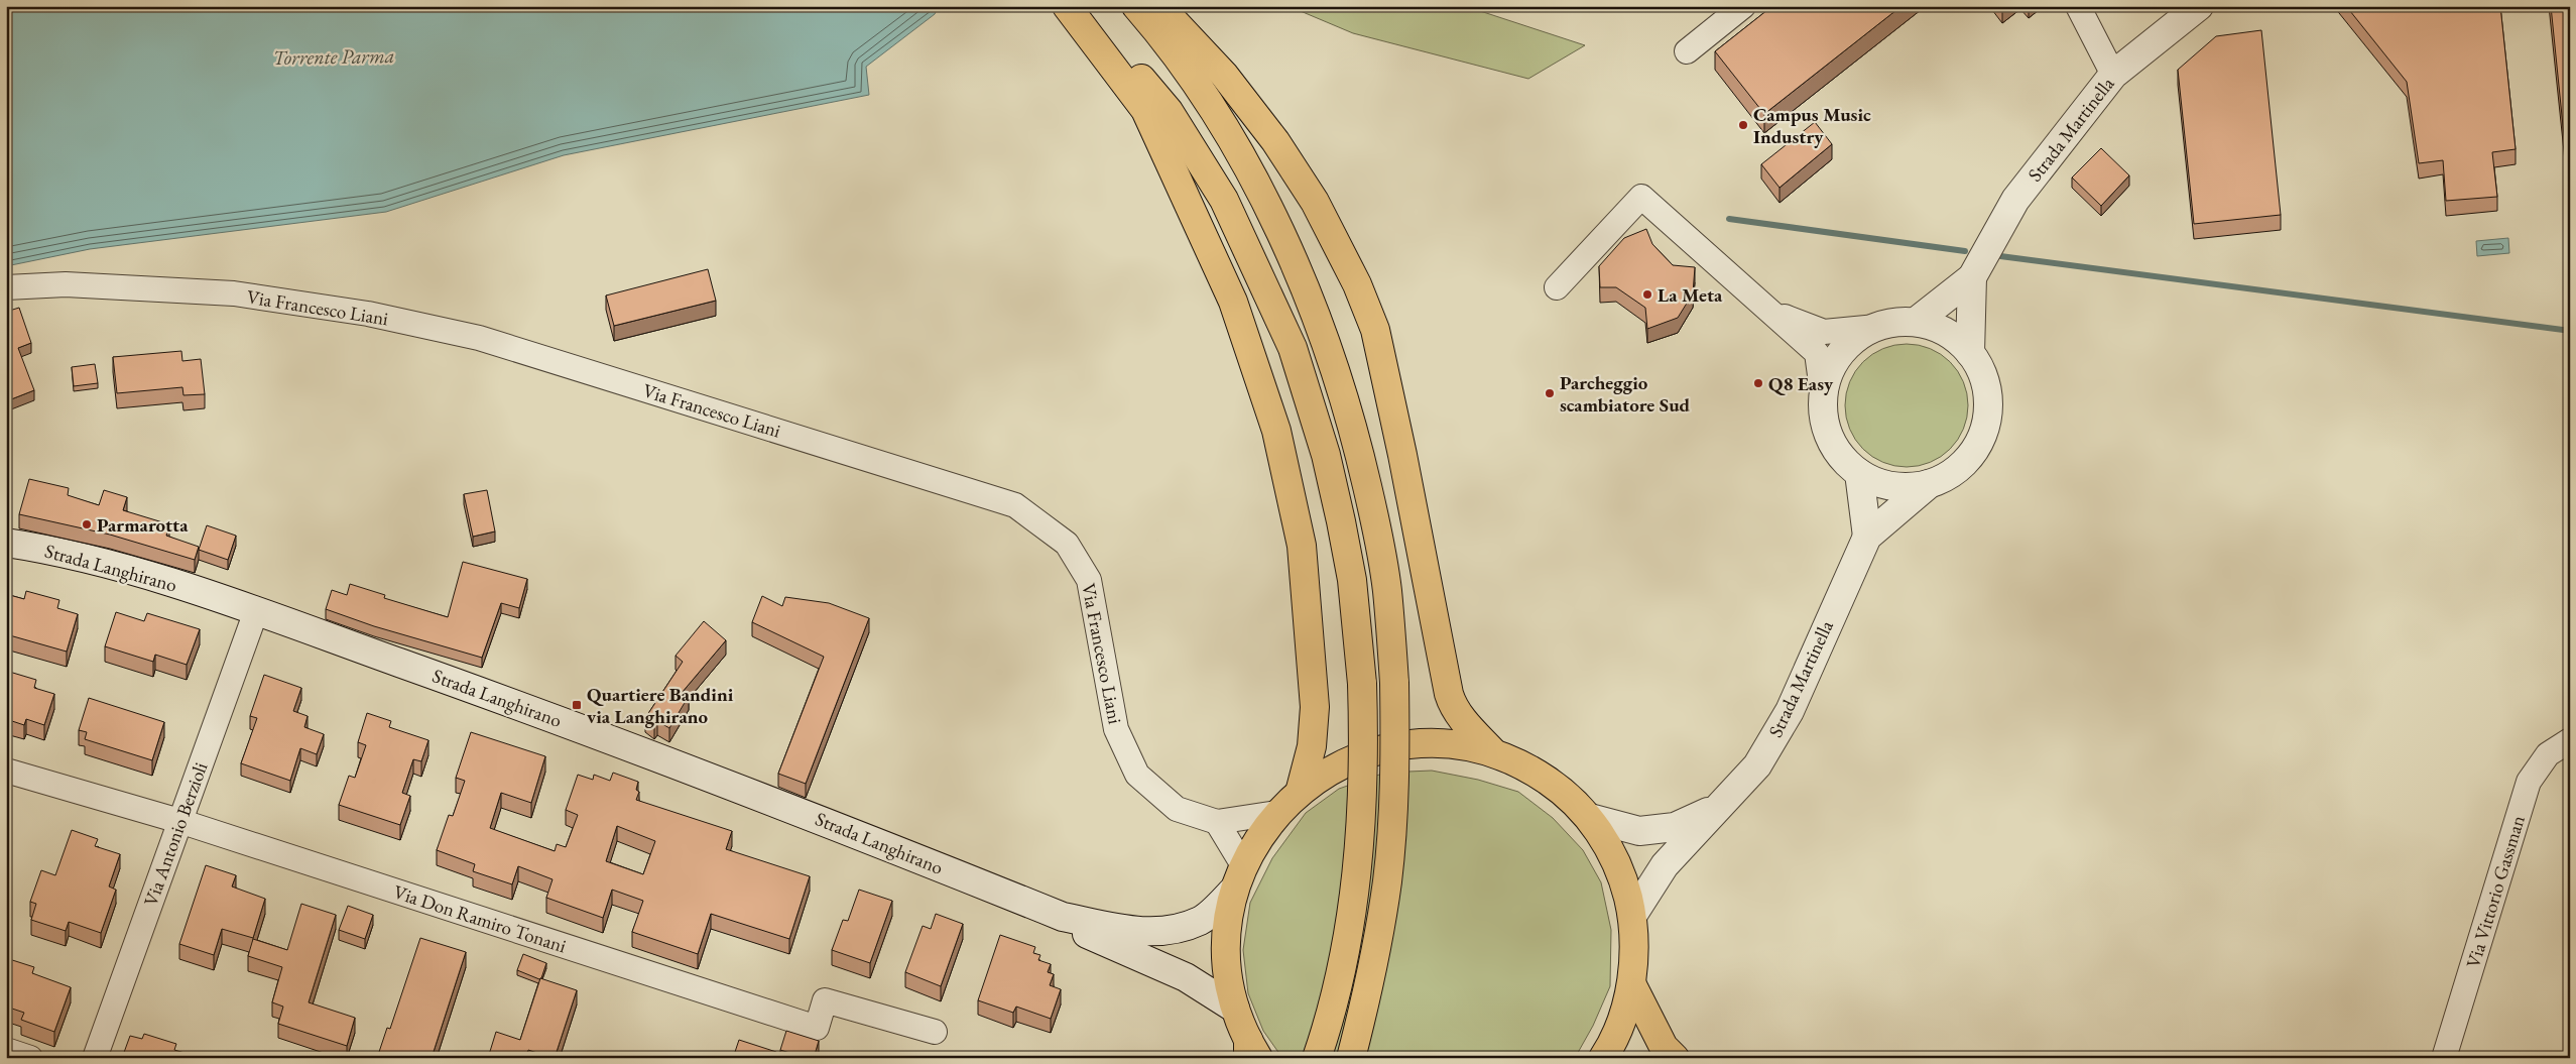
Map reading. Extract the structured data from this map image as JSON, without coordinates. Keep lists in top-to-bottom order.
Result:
{
  "streets": {
    "main road": ["Strada Langhirano"],
    "street": [
      "Strada Martinella",
      "Via Francesco Liani",
      "Via Antonio Berzioli",
      "Via Vittorio Gassman",
      "Via Don Ramiro Tonani"
    ]
  },
  "crossings": [
    ["Strada Martinella", "Strada Langhirano"],
    ["Via Francesco Liani", "Strada Langhirano"],
    ["Strada Langhirano", "Via Antonio Berzioli"],
    ["Via Antonio Berzioli", "Via Don Ramiro Tonani"]
  ],
  "water": ["Torrente Parma"],
  "places": {
    "other": [
      "Campus Music Industry",
      "La Meta",
      "Q8 Easy",
      "Parcheggio scambiatore Sud",
      "Parmarotta"
    ],
    "transit": ["Quartiere Bandini via Langhirano"]
  }
}
